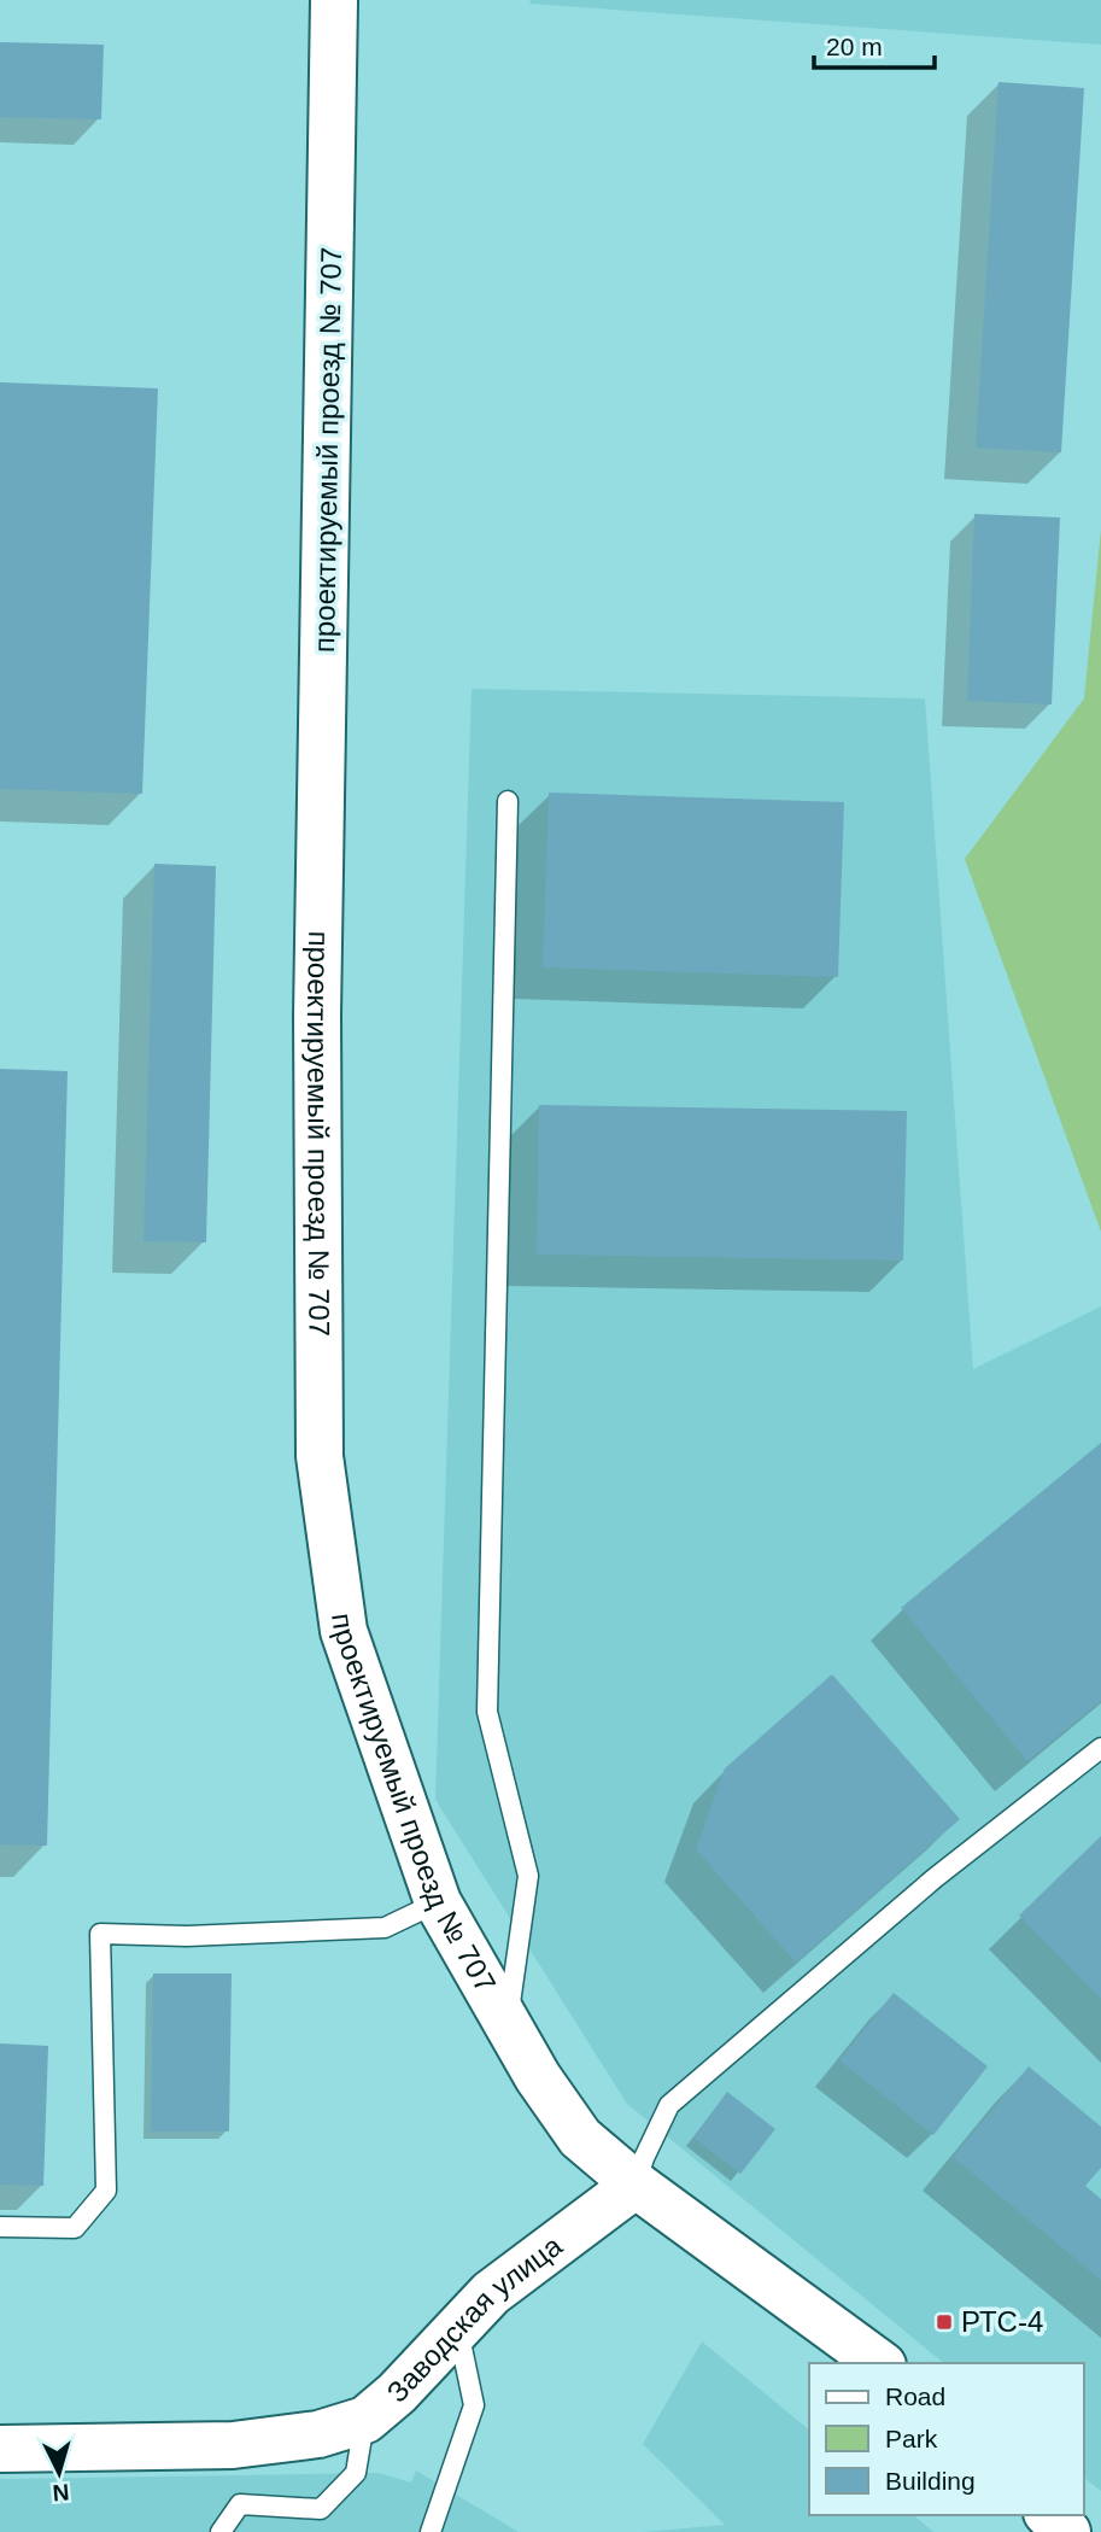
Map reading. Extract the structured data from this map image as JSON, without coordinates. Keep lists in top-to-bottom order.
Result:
{
  "streets": {
    "street": ["проектируемый проезд № 707", "Заводская улица"]
  },
  "crossings": [
    ["проектируемый проезд № 707", "Заводская улица"]
  ],
  "places": {
    "transit": ["РТС-4"]
  },
  "legend": ["Road", "Park", "Building"],
  "scale_bar": "20 m",
  "north": "bottom"
}
